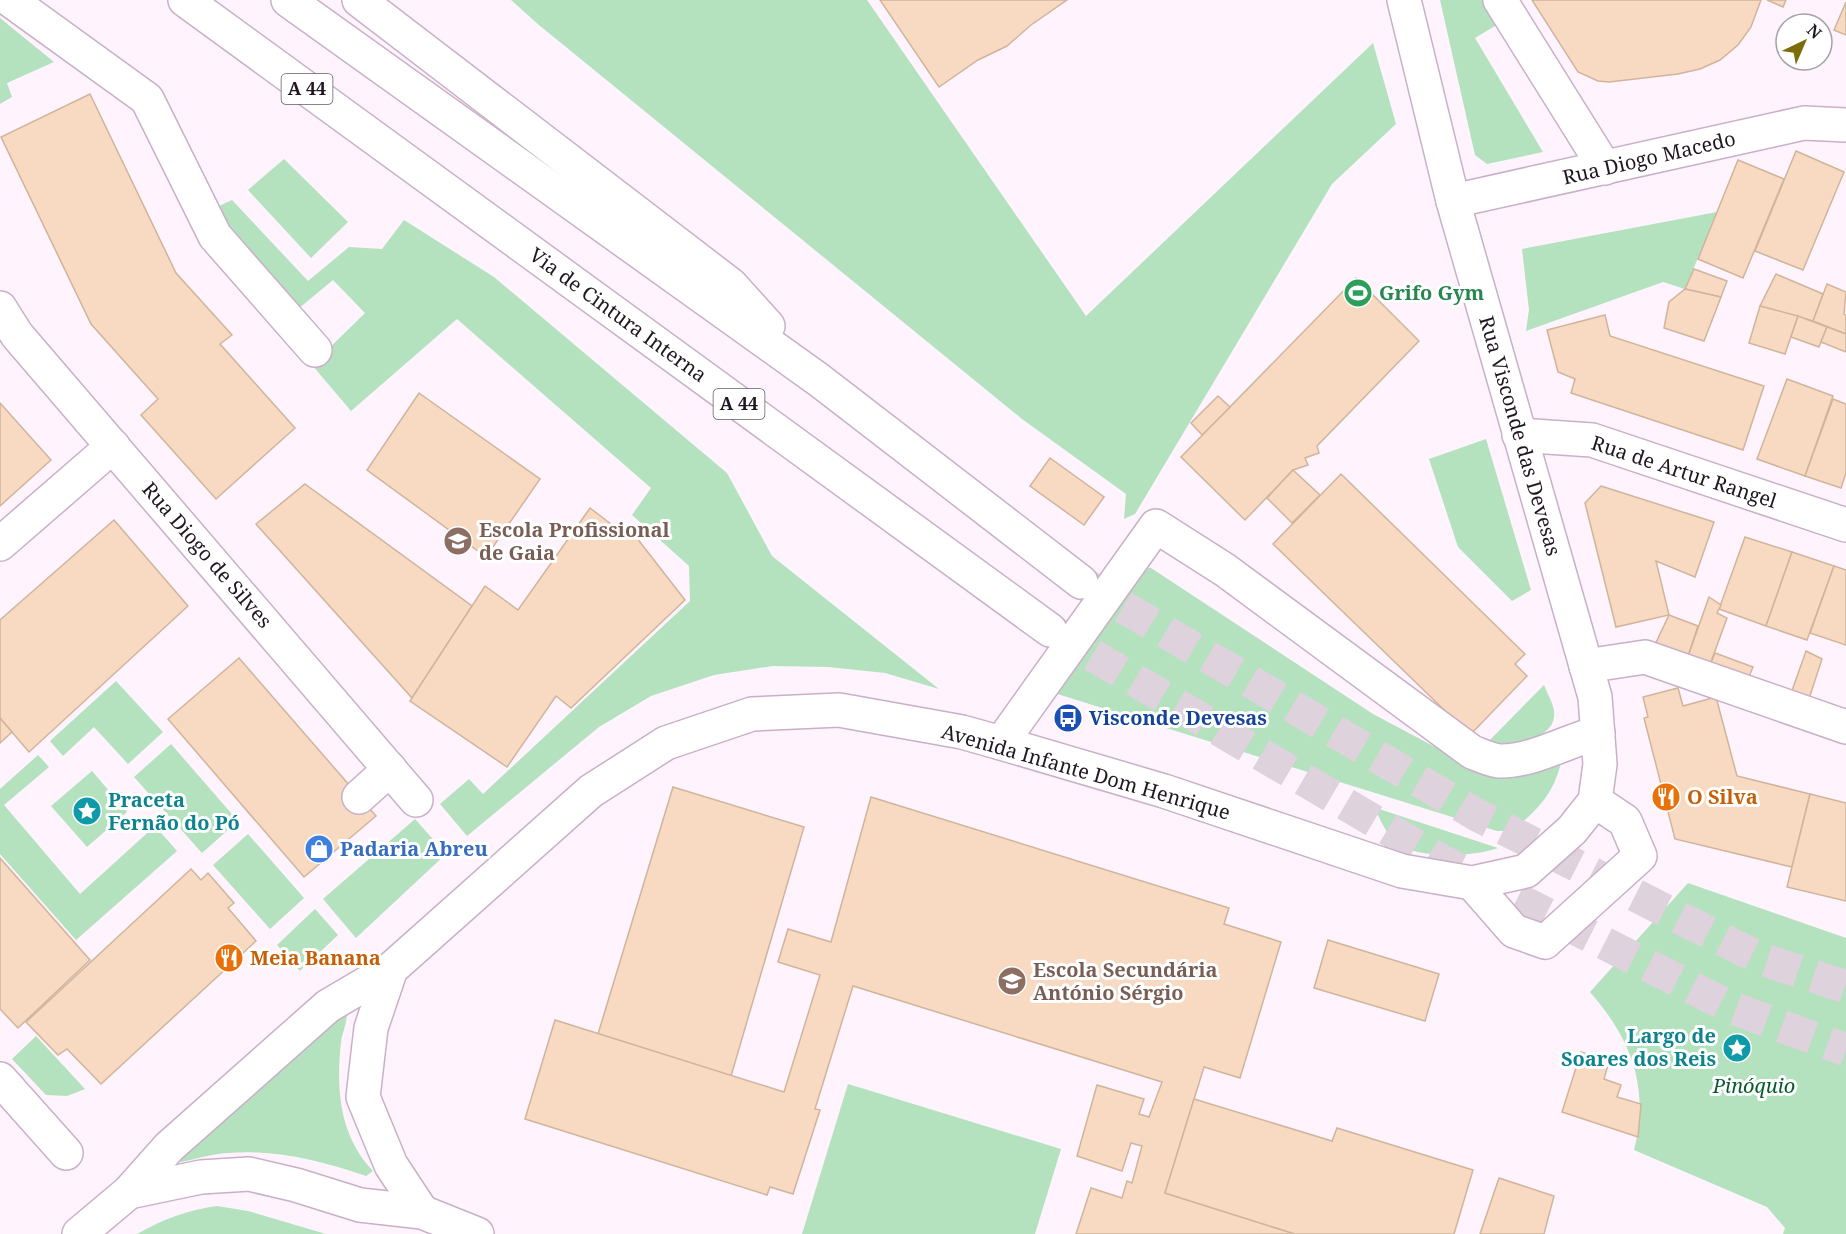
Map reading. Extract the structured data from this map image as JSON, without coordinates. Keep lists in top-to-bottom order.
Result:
{
  "streets": {
    "main road": [
      "A 44",
      "Rua Diogo Macedo",
      "Via de Cintura Interna",
      "Rua Visconde das Devesas",
      "Rua de Artur Rangel",
      "Rua Diogo de Silves",
      "Avenida Infante Dom Henrique"
    ]
  },
  "crossings": [
    ["Rua Diogo Macedo", "Rua Visconde das Devesas"],
    ["Rua Visconde das Devesas", "Rua de Artur Rangel"]
  ],
  "parks": ["Pinóquio"],
  "places": {
    "sports": ["Grifo Gym"],
    "school or university": ["Escola Profissional de Gaia", "Escola Secundária António Sérgio"],
    "bus stop": ["Visconde Devesas"],
    "restaurant": ["O Silva", "Meia Banana"],
    "place": ["Praceta Fernão do Pó", "Largo de Soares dos Reis"],
    "shop": ["Padaria Abreu"]
  },
  "north": "top right"
}
